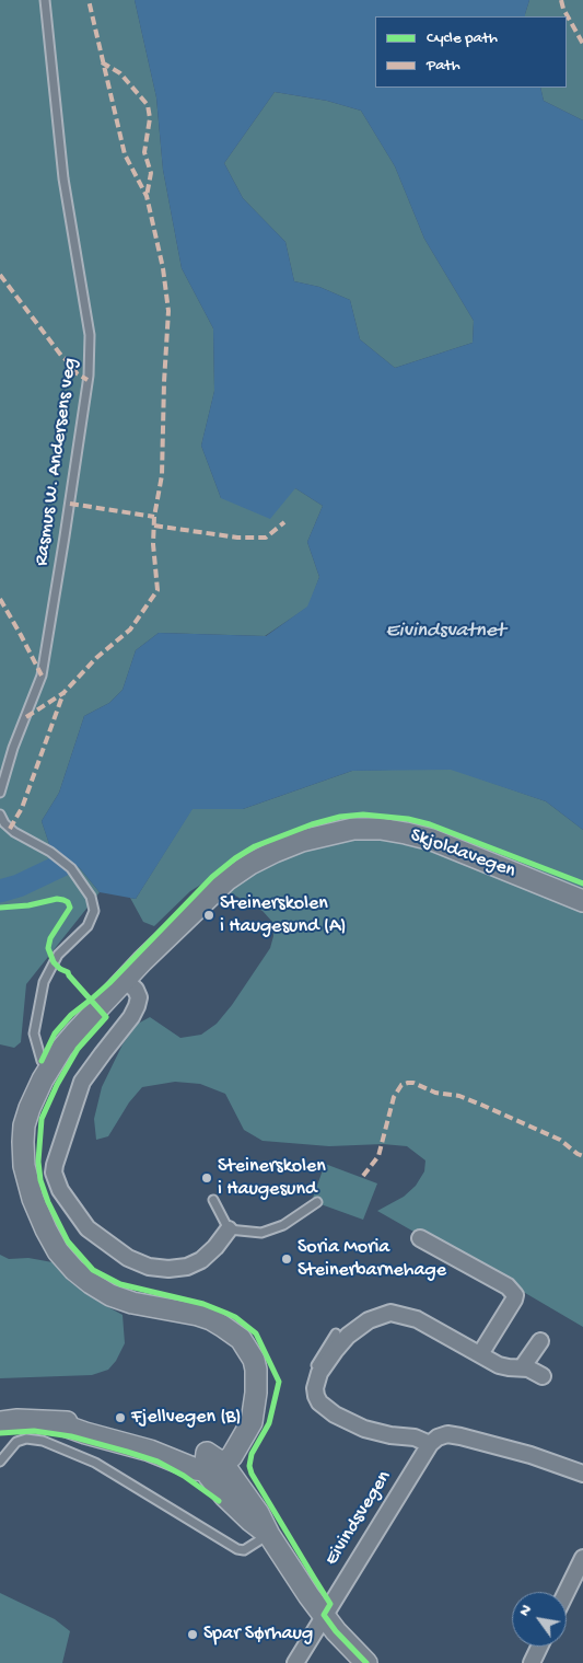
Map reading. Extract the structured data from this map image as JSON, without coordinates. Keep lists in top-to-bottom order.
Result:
{
  "streets": {
    "main road": ["Skjoldavegen"],
    "street": ["Eivindsvegen"],
    "lane": ["Rasmus W. Andersens veg"]
  },
  "water": ["Eivindsvatnet"],
  "places": [
    "Steinerskolen i Haugesund (A)",
    "Steinerskolen i Haugesund",
    "Soria Moria Steinerbarnehage",
    "Fjellvegen (B)",
    "Spar Sørhaug"
  ],
  "legend": ["Cycle path", "Path"],
  "north": "top left"
}
